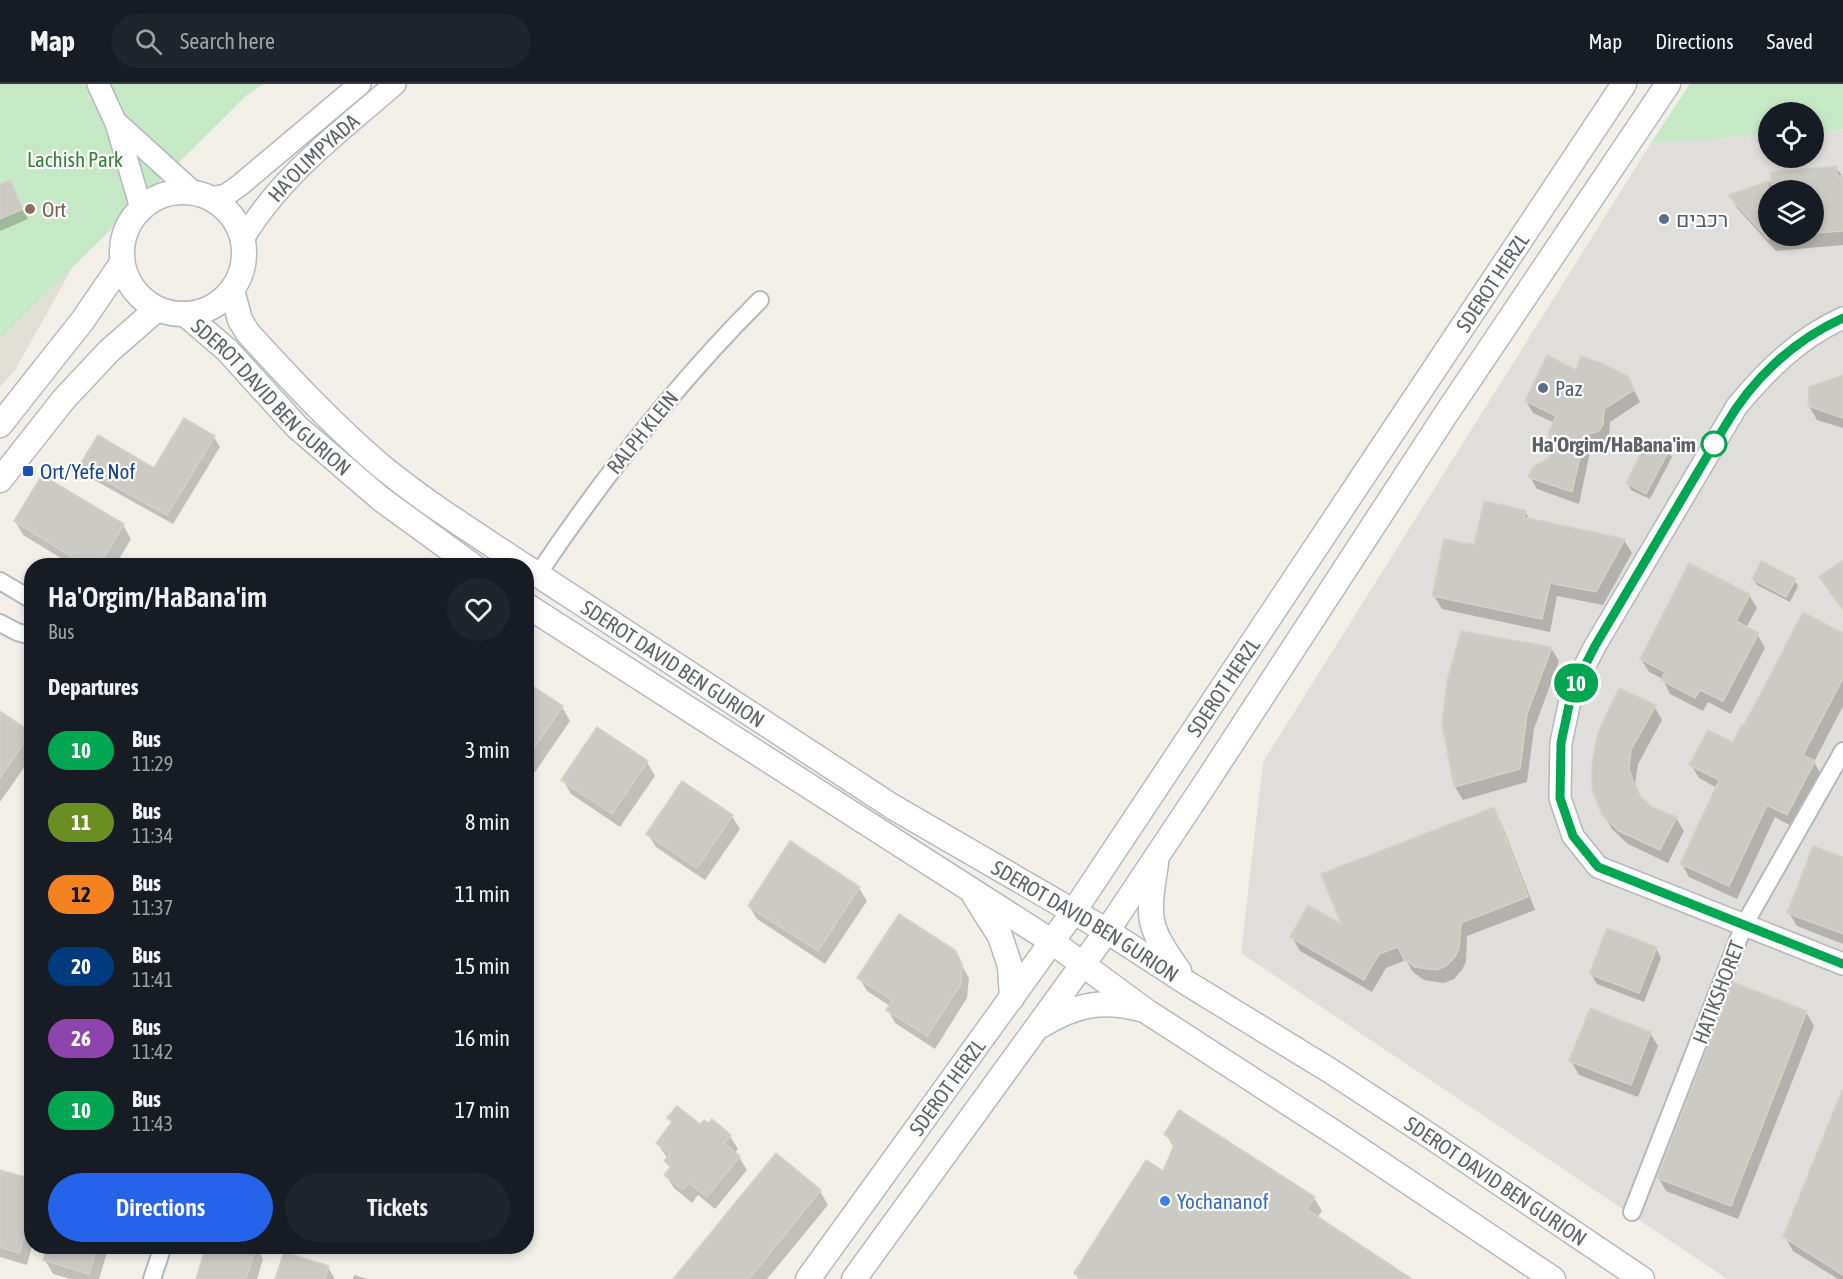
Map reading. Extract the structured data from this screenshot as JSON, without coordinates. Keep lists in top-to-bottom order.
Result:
{
  "streets": {
    "main road": ["SDEROT HERZL", "SDEROT DAVID BEN GURION"],
    "street": ["HA'OLIMPYADA", "RALPH KLEIN", "HATIKSHORET"]
  },
  "crossings": [
    ["HA'OLIMPYADA", "SDEROT DAVID BEN GURION"],
    ["SDEROT HERZL", "SDEROT DAVID BEN GURION"]
  ],
  "parks": ["Lachish Park"],
  "places": {
    "other": [
      "Ort",
      "רכבים",
      "Paz",
      "Ha'Orgim/HaBana'im",
      "Yochananof"
    ],
    "transit": ["Ort/Yefe Nof"]
  },
  "lines": ["bus line 10"],
  "page": {
    "header": "Map",
    "search": "Search here",
    "nav": ["Map", "Directions", "Saved"],
    "on_map": "10",
    "heading": [
      ["Ha'Orgim/HaBana'im", "Bus"],
      "Departures"
    ],
    "list": [
      {
        "mark": "10",
        "name": "Bus",
        "note": "11:29",
        "value": "3 min"
      },
      {
        "mark": "11",
        "name": "Bus",
        "note": "11:34",
        "value": "8 min"
      },
      {
        "mark": "12",
        "name": "Bus",
        "note": "11:37",
        "value": "11 min"
      },
      {
        "mark": "20",
        "name": "Bus",
        "note": "11:41",
        "value": "15 min"
      },
      {
        "mark": "26",
        "name": "Bus",
        "note": "11:42",
        "value": "16 min"
      },
      {
        "mark": "10",
        "name": "Bus",
        "note": "11:43",
        "value": "17 min"
      }
    ],
    "buttons": ["Directions", "Tickets"]
  }
}
